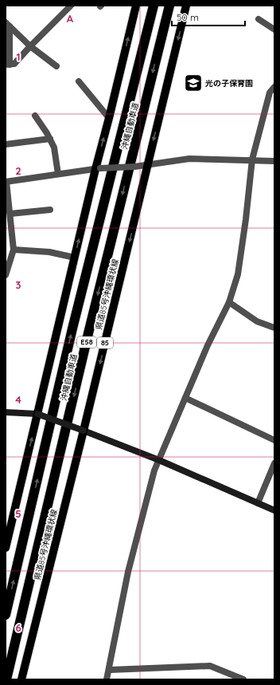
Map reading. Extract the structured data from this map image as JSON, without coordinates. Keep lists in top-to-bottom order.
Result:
{
  "streets": {
    "highway": ["沖縄自動車道", "E58"],
    "main road": ["県道85号沖縄環状線", "85"]
  },
  "places": {
    "school or university": ["光の子保育園"]
  },
  "scale_bar": "50 m",
  "grid": {
    "columns": ["A"],
    "rows": [
      "1",
      "2",
      "3",
      "4",
      "5",
      "6"
    ]
  }
}
